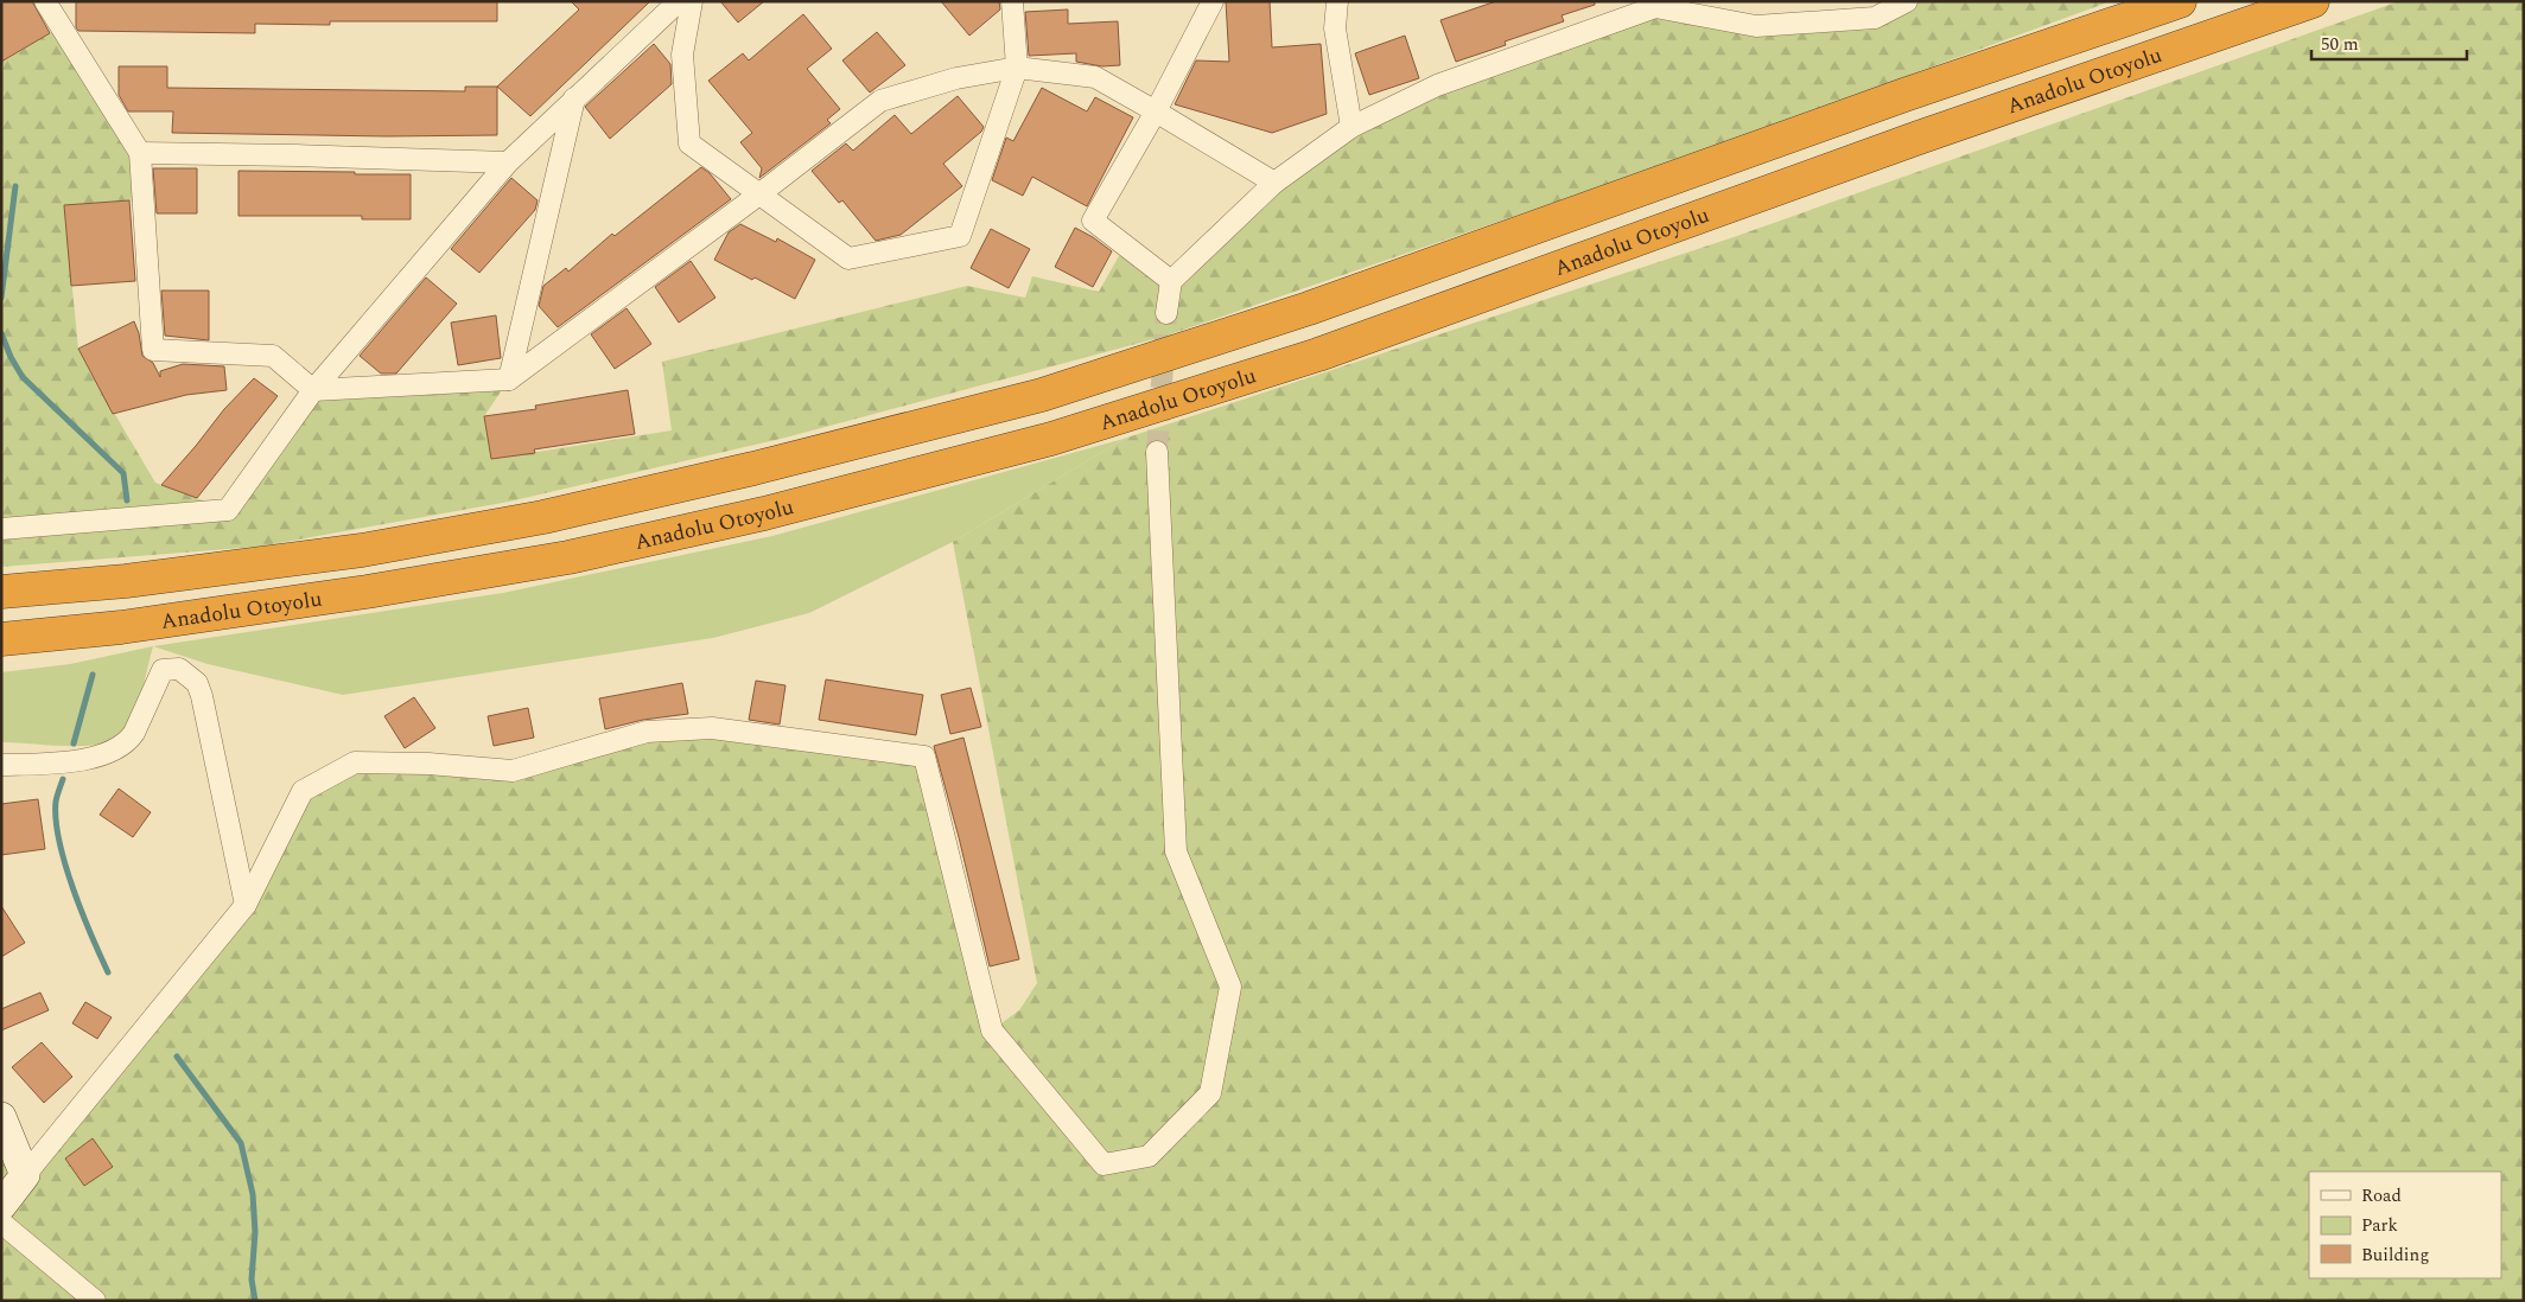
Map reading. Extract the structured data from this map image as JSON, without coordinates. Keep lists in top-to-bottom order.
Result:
{
  "streets": {
    "highway": ["Anadolu Otoyolu"]
  },
  "legend": ["Road", "Park", "Building"],
  "scale_bar": "50 m"
}
